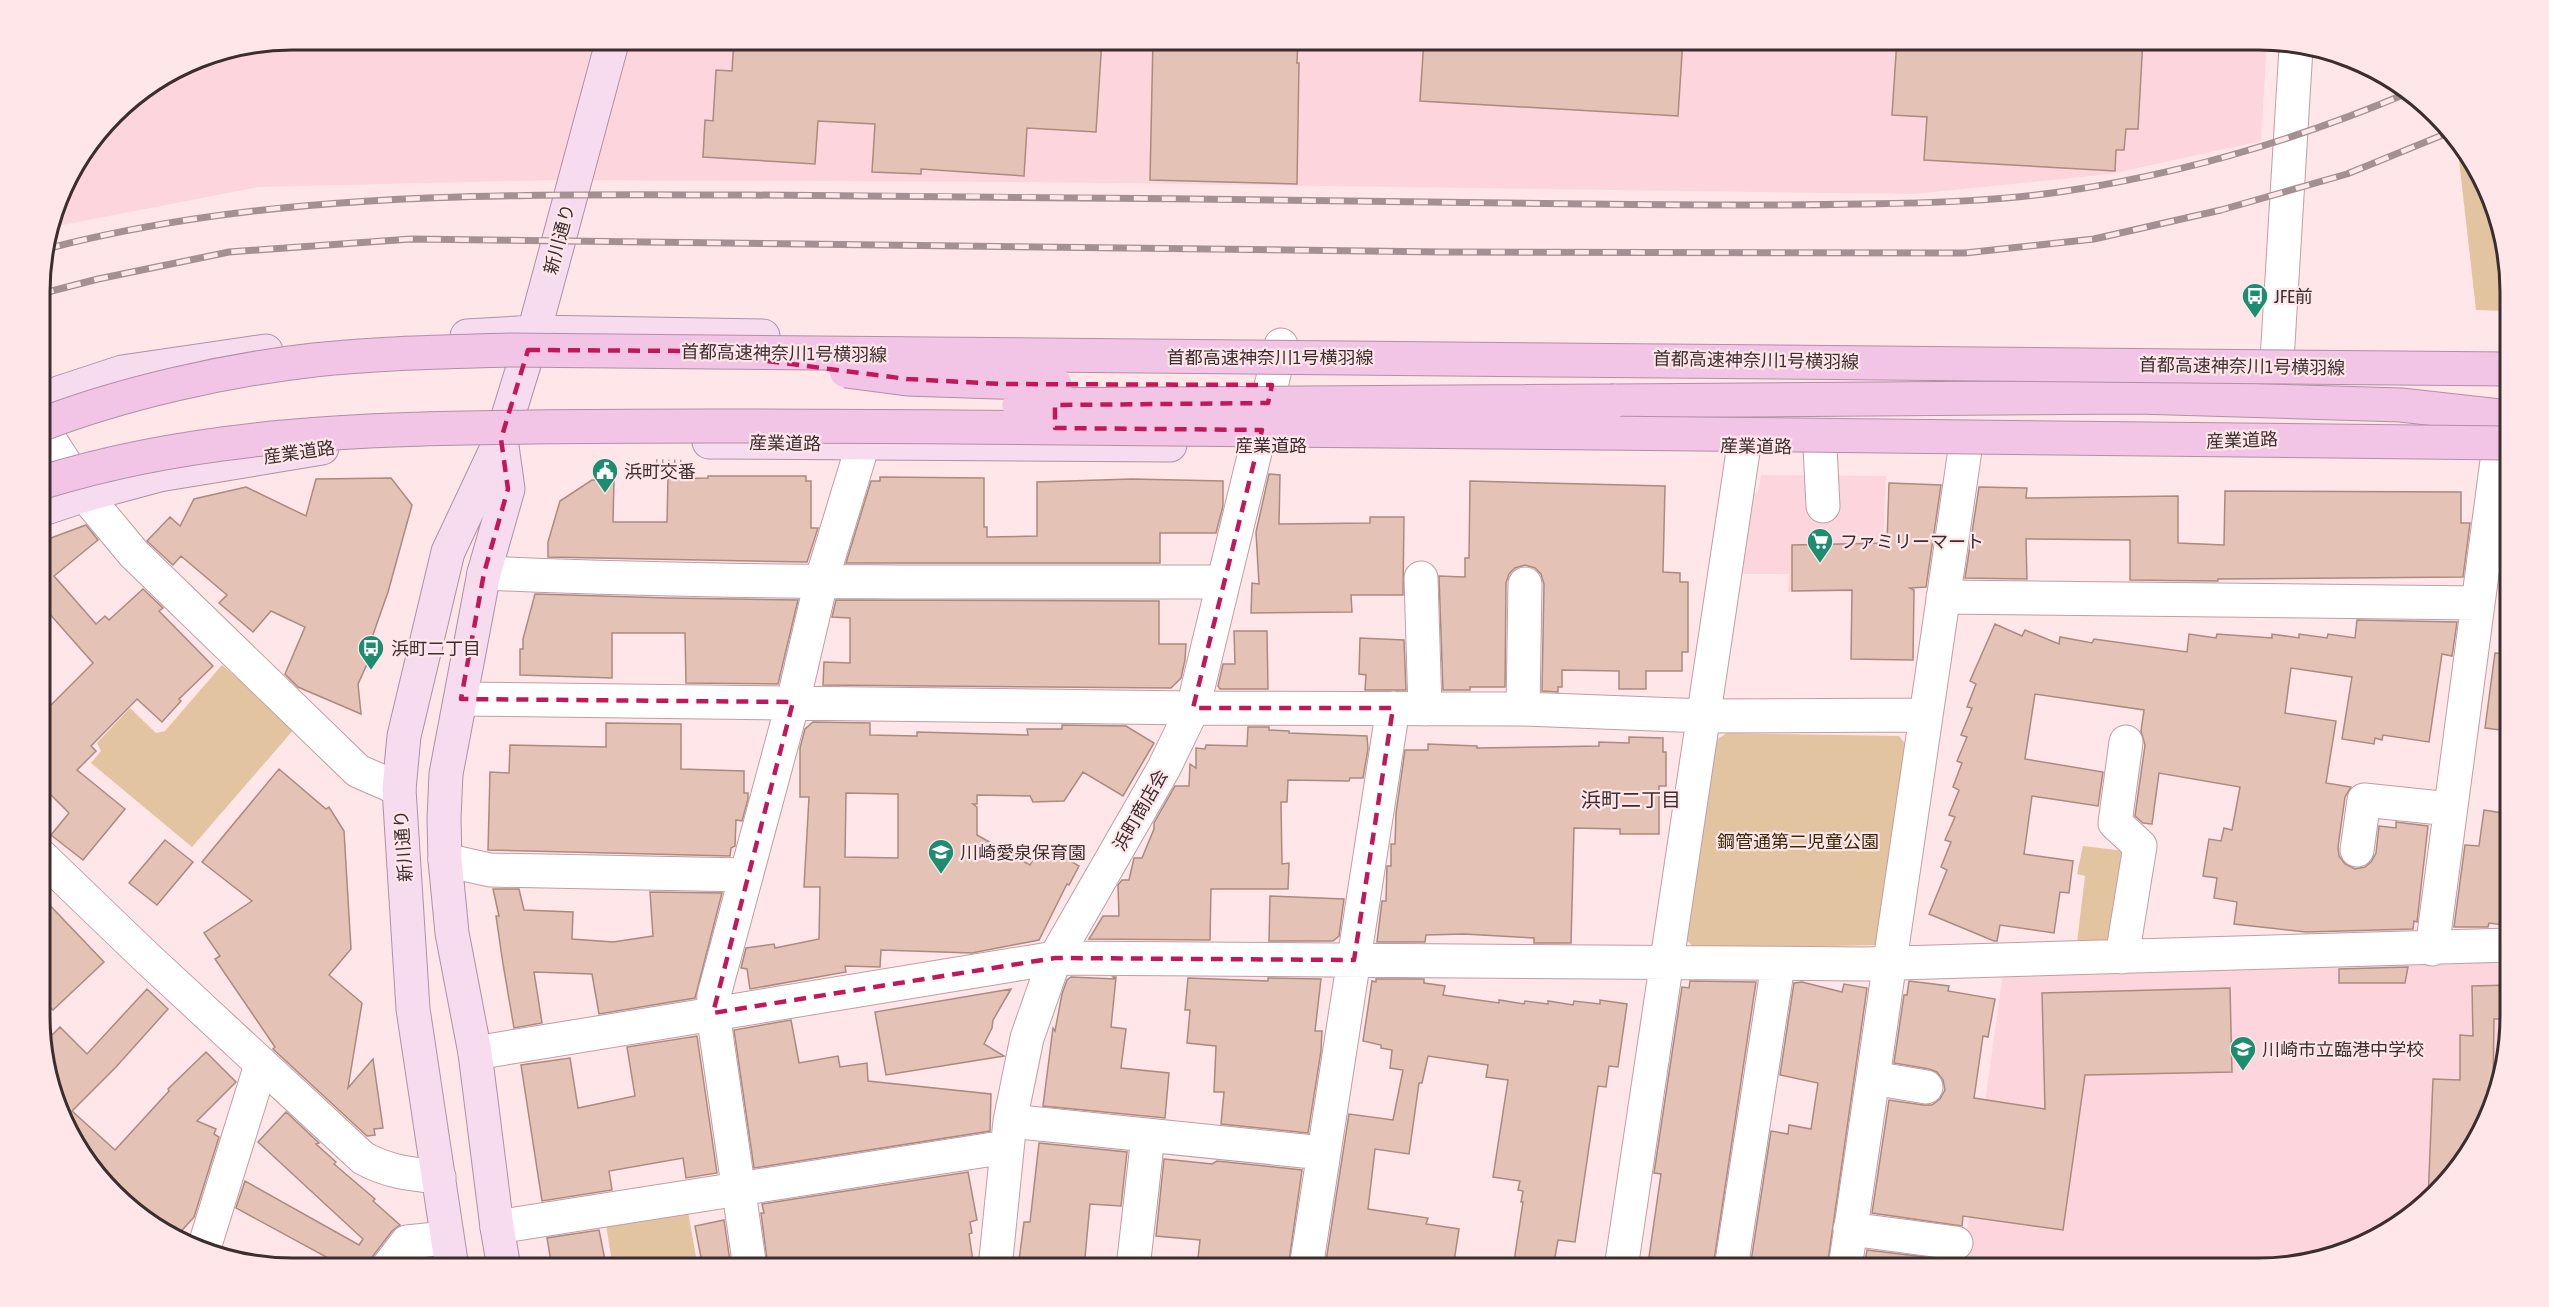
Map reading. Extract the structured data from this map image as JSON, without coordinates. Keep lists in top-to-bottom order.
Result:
{
  "streets": {
    "highway": ["首都高速神奈川1号横羽線"],
    "main road": ["新川通り", "産業道路"],
    "street": ["浜町商店会"]
  },
  "crossings": [
    ["新川通り", "産業道路"],
    ["産業道路", "浜町商店会"]
  ],
  "districts": ["浜町二丁目"],
  "parks": ["鋼管通第二児童公園"],
  "places": {
    "bus stop": ["JFE前", "浜町二丁目"],
    "public building": ["浜町交番"],
    "supermarket": ["ファミリーマート"],
    "school or university": ["川崎愛泉保育園", "川崎市立臨港中学校"]
  }
}
